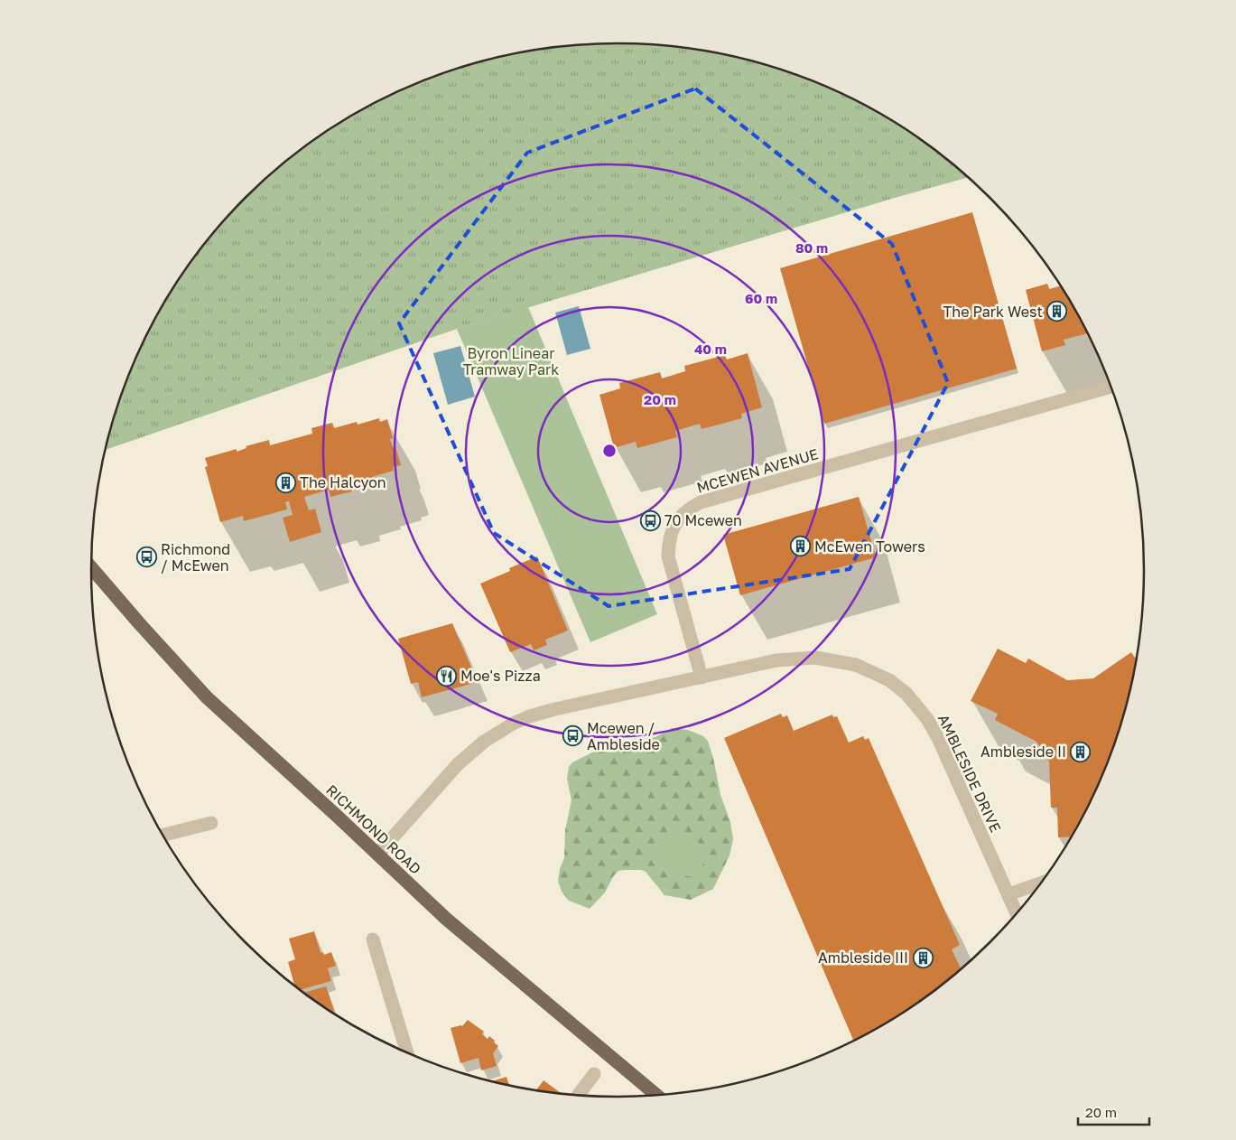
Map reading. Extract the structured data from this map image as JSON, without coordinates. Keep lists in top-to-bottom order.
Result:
{
  "streets": {
    "main road": ["RICHMOND ROAD"],
    "street": ["MCEWEN AVENUE", "AMBLESIDE DRIVE"]
  },
  "crossings": [
    ["MCEWEN AVENUE", "AMBLESIDE DRIVE"]
  ],
  "parks": ["Byron Linear Tramway Park"],
  "places": {
    "building": [
      "The Park West",
      "The Halcyon",
      "McEwen Towers",
      "Ambleside II",
      "Ambleside III"
    ],
    "bus stop": ["70 Mcewen", "Richmond / McEwen", "Mcewen / Ambleside"],
    "restaurant": ["Moe's Pizza"]
  },
  "scale_bar": "20 m",
  "rings": [
    "80 m",
    "60 m",
    "40 m",
    "20 m"
  ]
}
